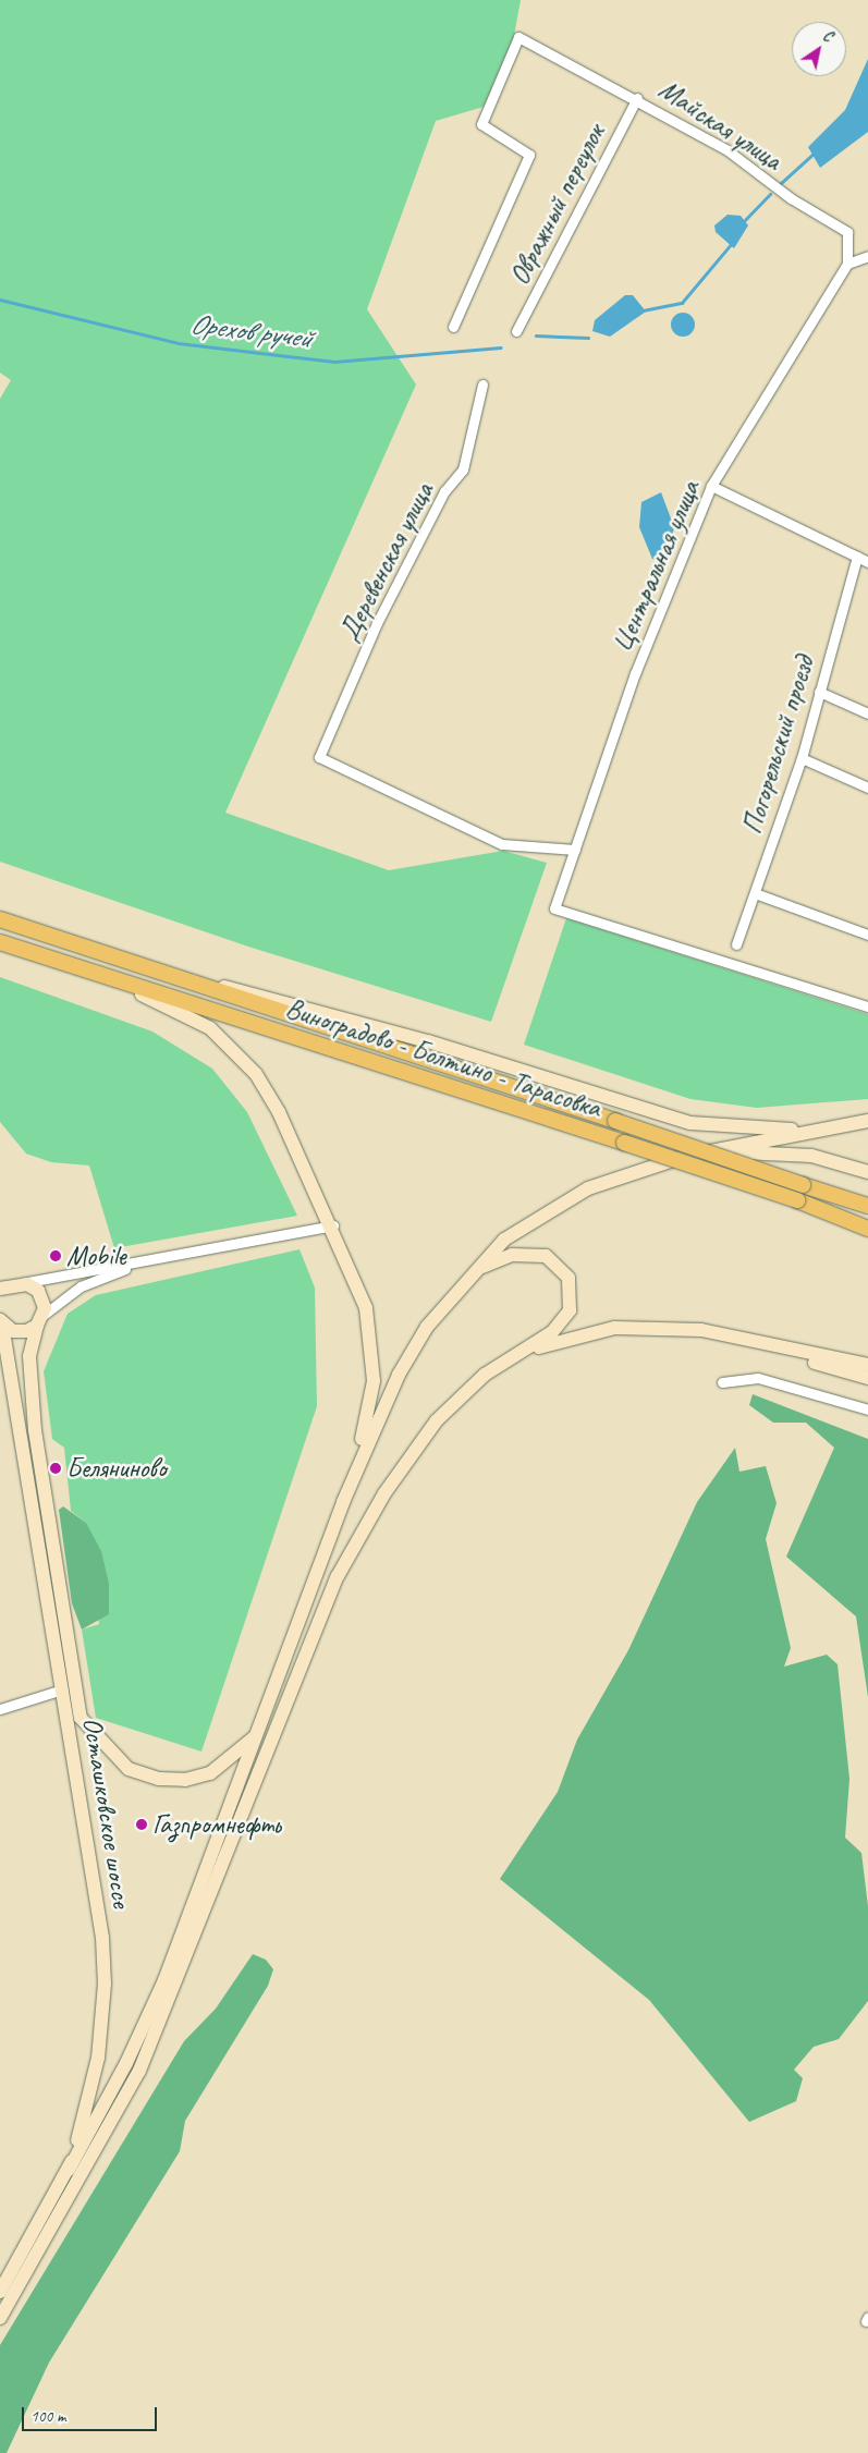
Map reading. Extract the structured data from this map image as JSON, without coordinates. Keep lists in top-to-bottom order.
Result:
{
  "streets": {
    "main road": ["Виноградово - Болтино - Тарасовка", "Осташковское шоссе"],
    "street": [
      "Майская улица",
      "Овражный переулок",
      "Деревенская улица",
      "Центральная улица",
      "Погорельский проезд"
    ]
  },
  "crossings": [
    ["Майская улица", "Овражный переулок"],
    ["Майская улица", "Центральная улица"],
    ["Деревенская улица", "Центральная улица"]
  ],
  "water": ["Орехов ручей"],
  "places": ["Mobile", "Беляниново", "Газпромнефть"],
  "scale_bar": "100 m",
  "north": "top right"
}
